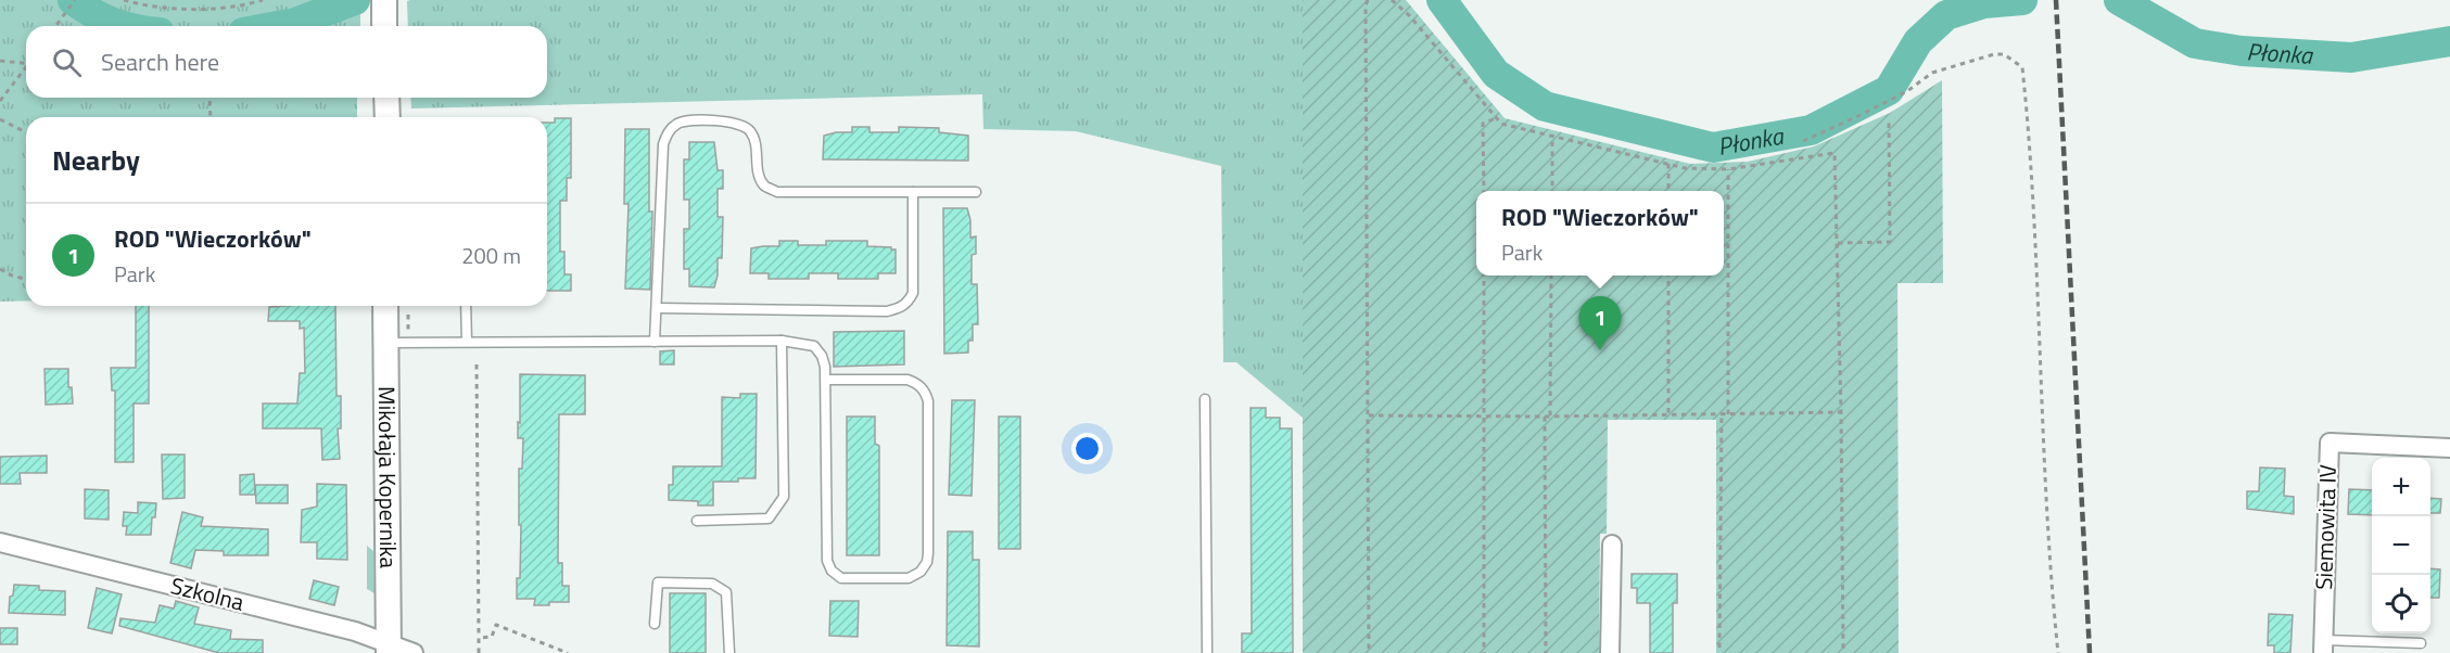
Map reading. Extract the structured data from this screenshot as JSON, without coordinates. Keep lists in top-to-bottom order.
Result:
{
  "streets": {
    "street": ["Mikołaja Kopernika", "Siemowita IV", "Szkolna"]
  },
  "crossings": [
    ["Mikołaja Kopernika", "Szkolna"]
  ],
  "water": ["Płonka"],
  "page": {
    "search": "Search here",
    "heading": "Nearby",
    "popup": ["ROD \"Wieczorków\"", "Park"],
    "list": [
      {
        "mark": "1",
        "name": "ROD \"Wieczorków\"",
        "note": "Park",
        "value": "200 m"
      }
    ],
    "pins": "1",
    "map_buttons": ["+", "−"]
  }
}
